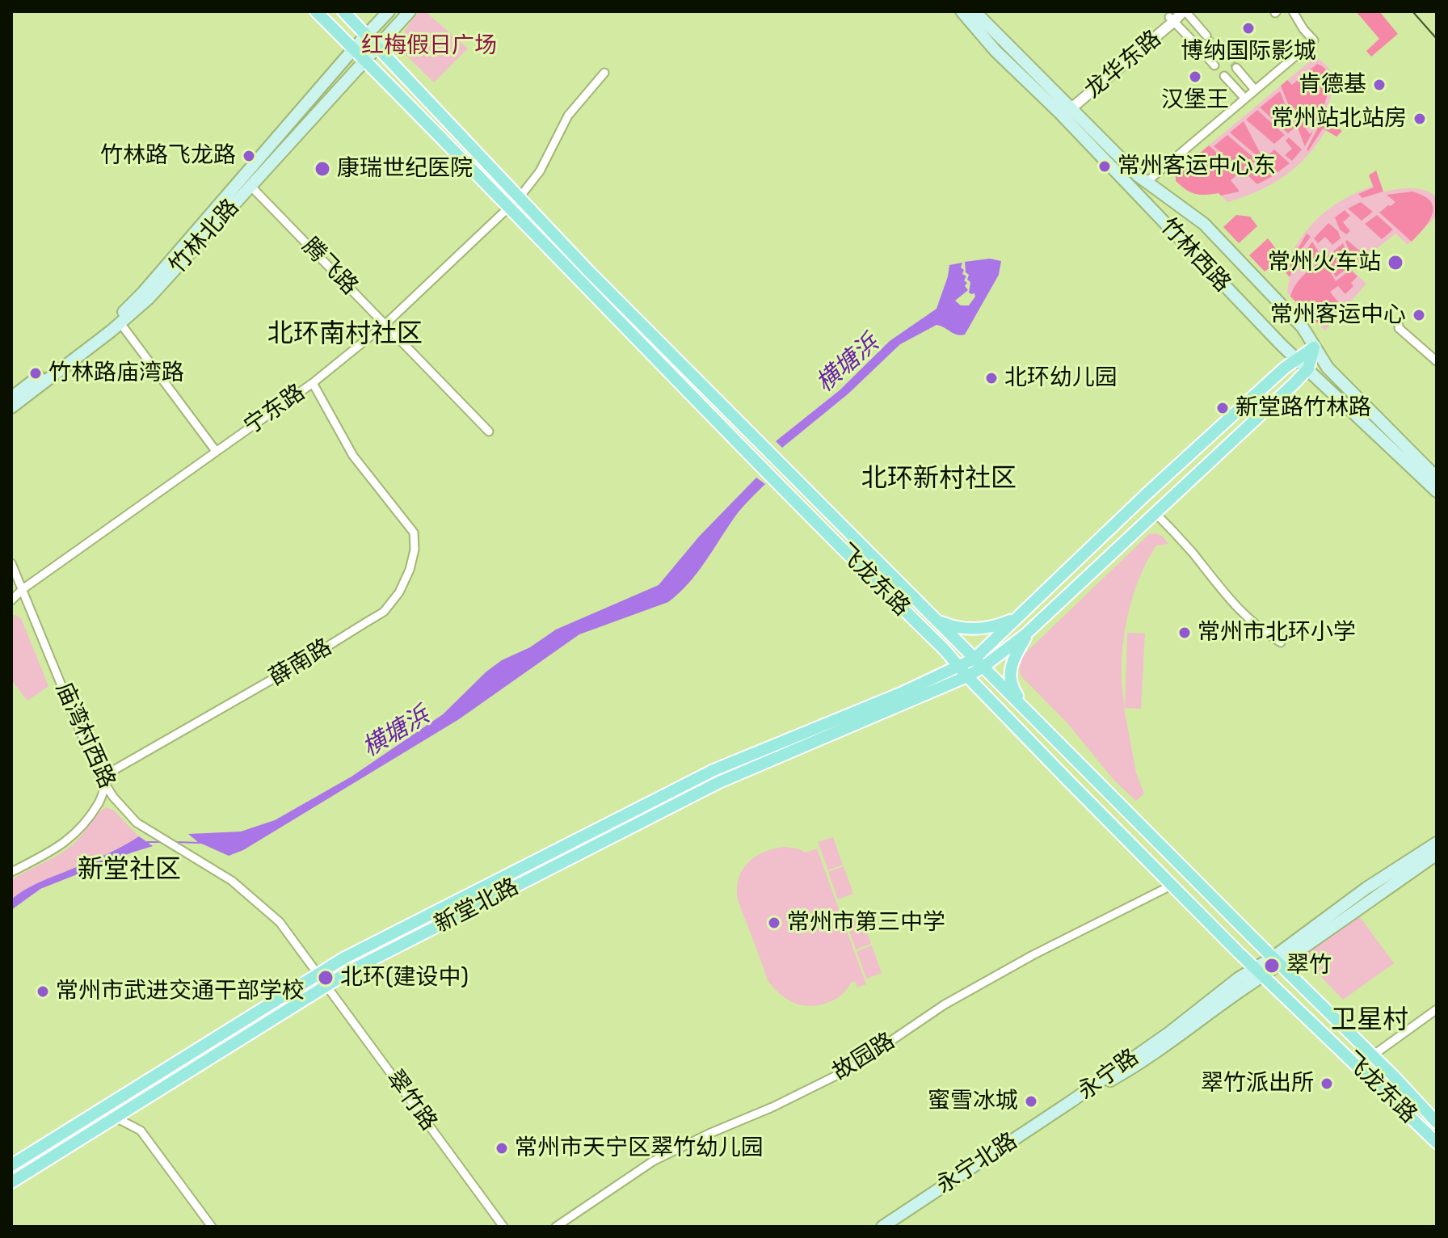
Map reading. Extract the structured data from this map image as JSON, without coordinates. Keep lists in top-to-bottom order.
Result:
{
  "streets": {
    "main road": [
      "竹林北路",
      "竹林西路",
      "飞龙东路",
      "新堂北路",
      "永宁路",
      "永宁北路"
    ],
    "street": [
      "龙华东路",
      "腾飞路",
      "宁东路",
      "薛南路",
      "庙湾村西路",
      "故园路",
      "翠竹路"
    ]
  },
  "crossings": [
    ["龙华东路", "竹林西路"],
    ["竹林北路", "腾飞路"],
    ["竹林北路", "飞龙东路"],
    ["竹林西路", "新堂北路"],
    ["腾飞路", "宁东路"],
    ["宁东路", "飞龙东路"],
    ["宁东路", "薛南路"],
    ["宁东路", "庙湾村西路"],
    ["飞龙东路", "新堂北路"],
    ["飞龙东路", "故园路"],
    ["飞龙东路", "永宁路"],
    ["薛南路", "庙湾村西路"],
    ["庙湾村西路", "新堂北路"],
    ["庙湾村西路", "翠竹路"],
    ["新堂北路", "翠竹路"],
    ["永宁路", "永宁北路"]
  ],
  "districts": [
    "北环南村社区",
    "北环新村社区",
    "新堂社区",
    "卫星村"
  ],
  "water": ["横塘浜"],
  "parks": ["红梅假日广场"],
  "places": [
    "博纳国际影城",
    "汉堡王",
    "肯德基",
    "常州站北站房",
    "竹林路飞龙路",
    "常州客运中心东",
    "康瑞世纪医院",
    "常州火车站",
    "常州客运中心",
    "竹林路庙湾路",
    "北环幼儿园",
    "新堂路竹林路",
    "常州市北环小学",
    "常州市第三中学",
    "翠竹",
    "北环(建设中)",
    "常州市武进交通干部学校",
    "翠竹派出所",
    "蜜雪冰城",
    "常州市天宁区翠竹幼儿园"
  ]
}
